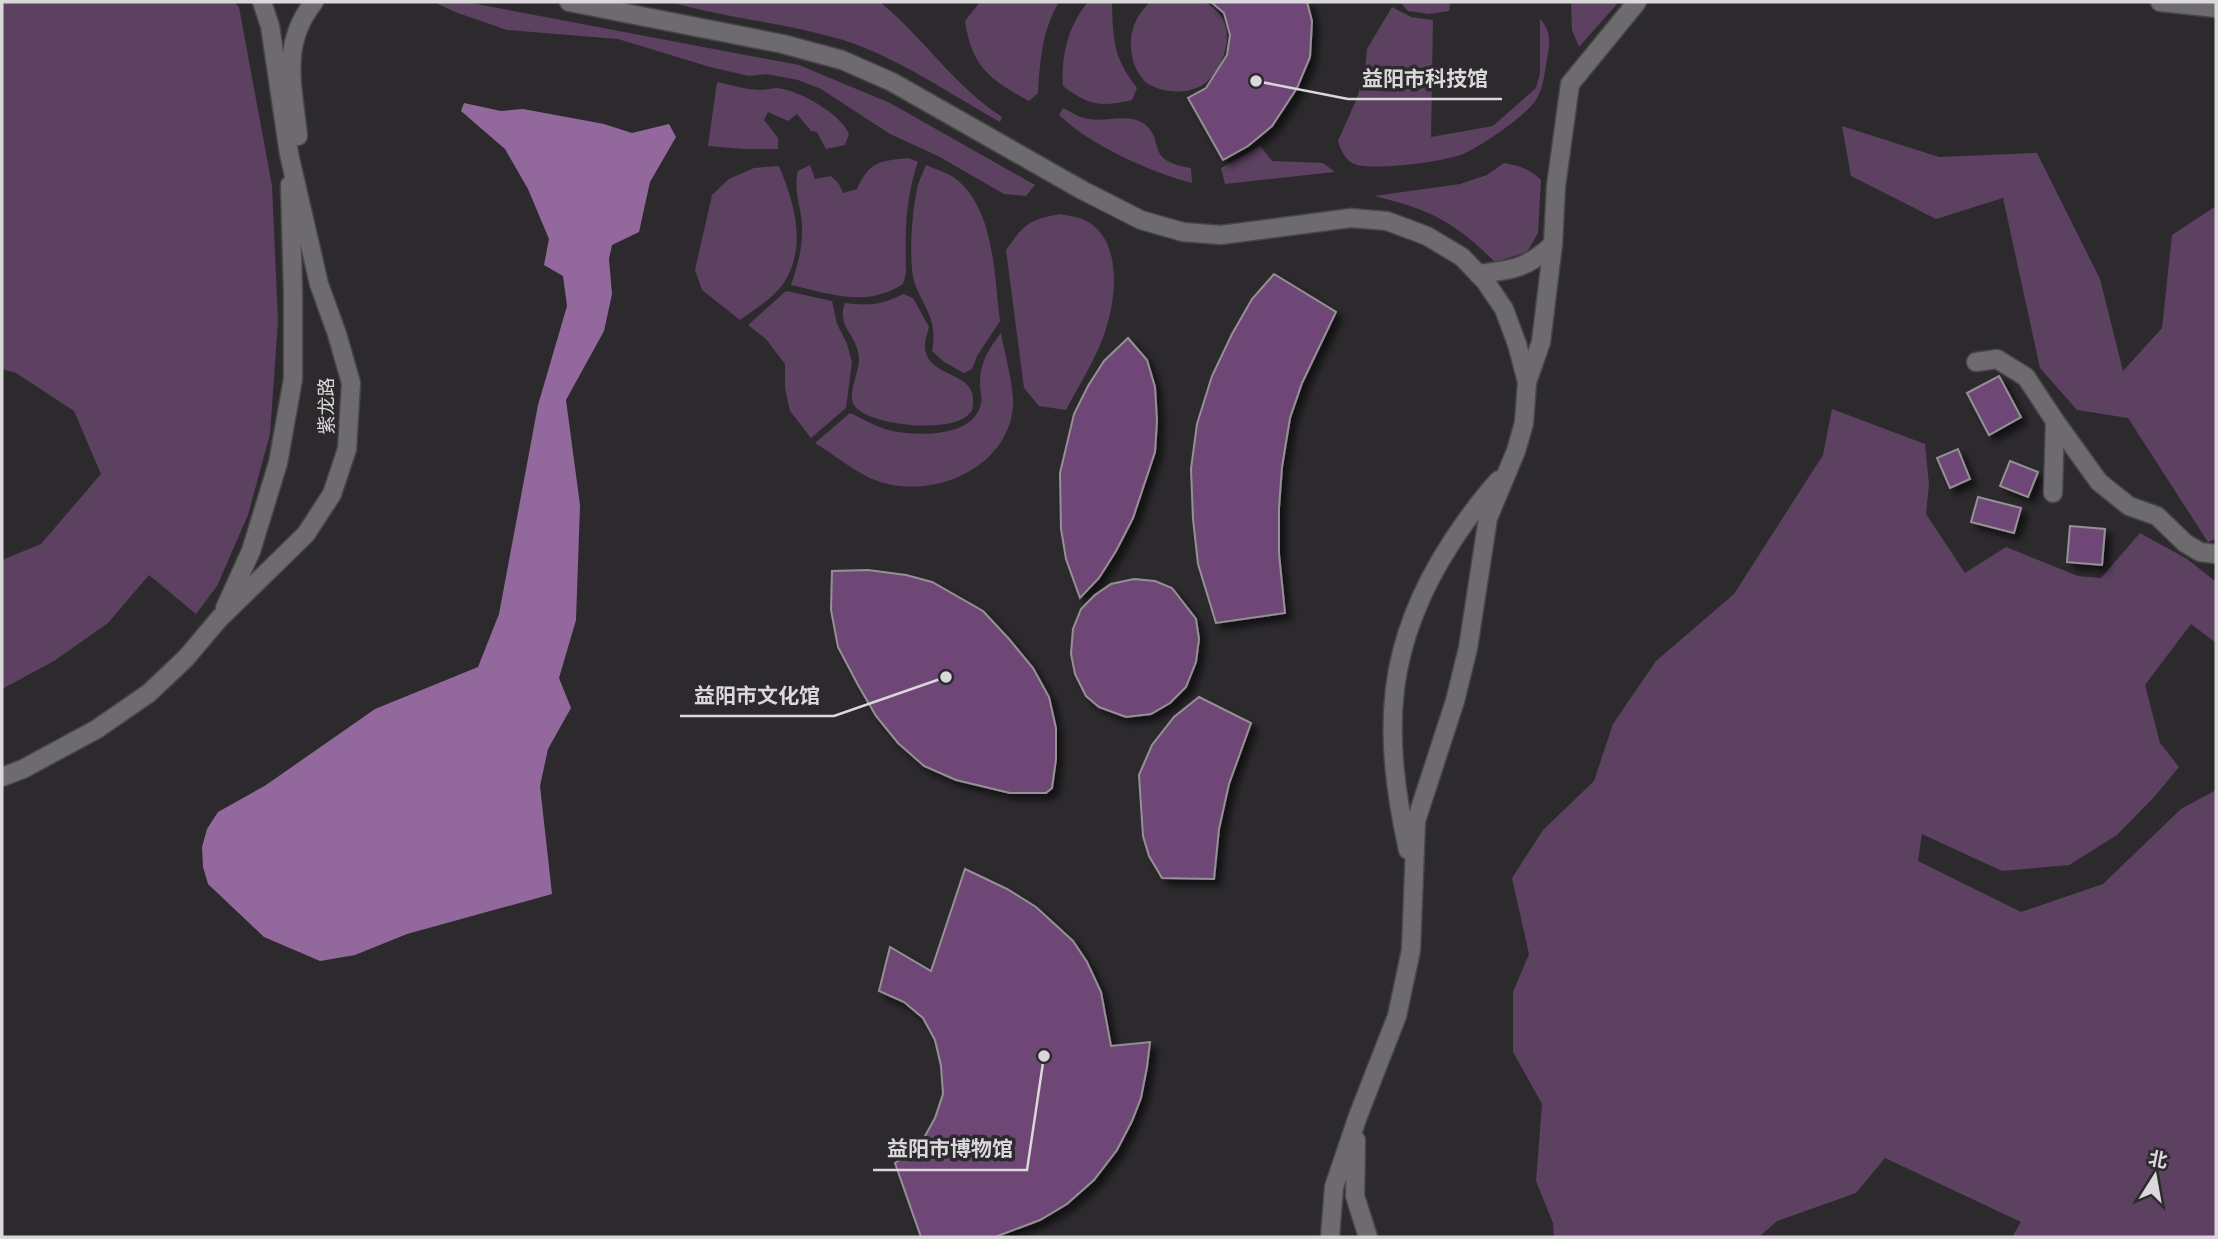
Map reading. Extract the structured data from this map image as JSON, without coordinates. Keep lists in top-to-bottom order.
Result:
{
  "streets": {
    "street": ["紫龙路"]
  },
  "places": ["益阳市科技馆", "益阳市文化馆", "益阳市博物馆"],
  "north": "top"
}
